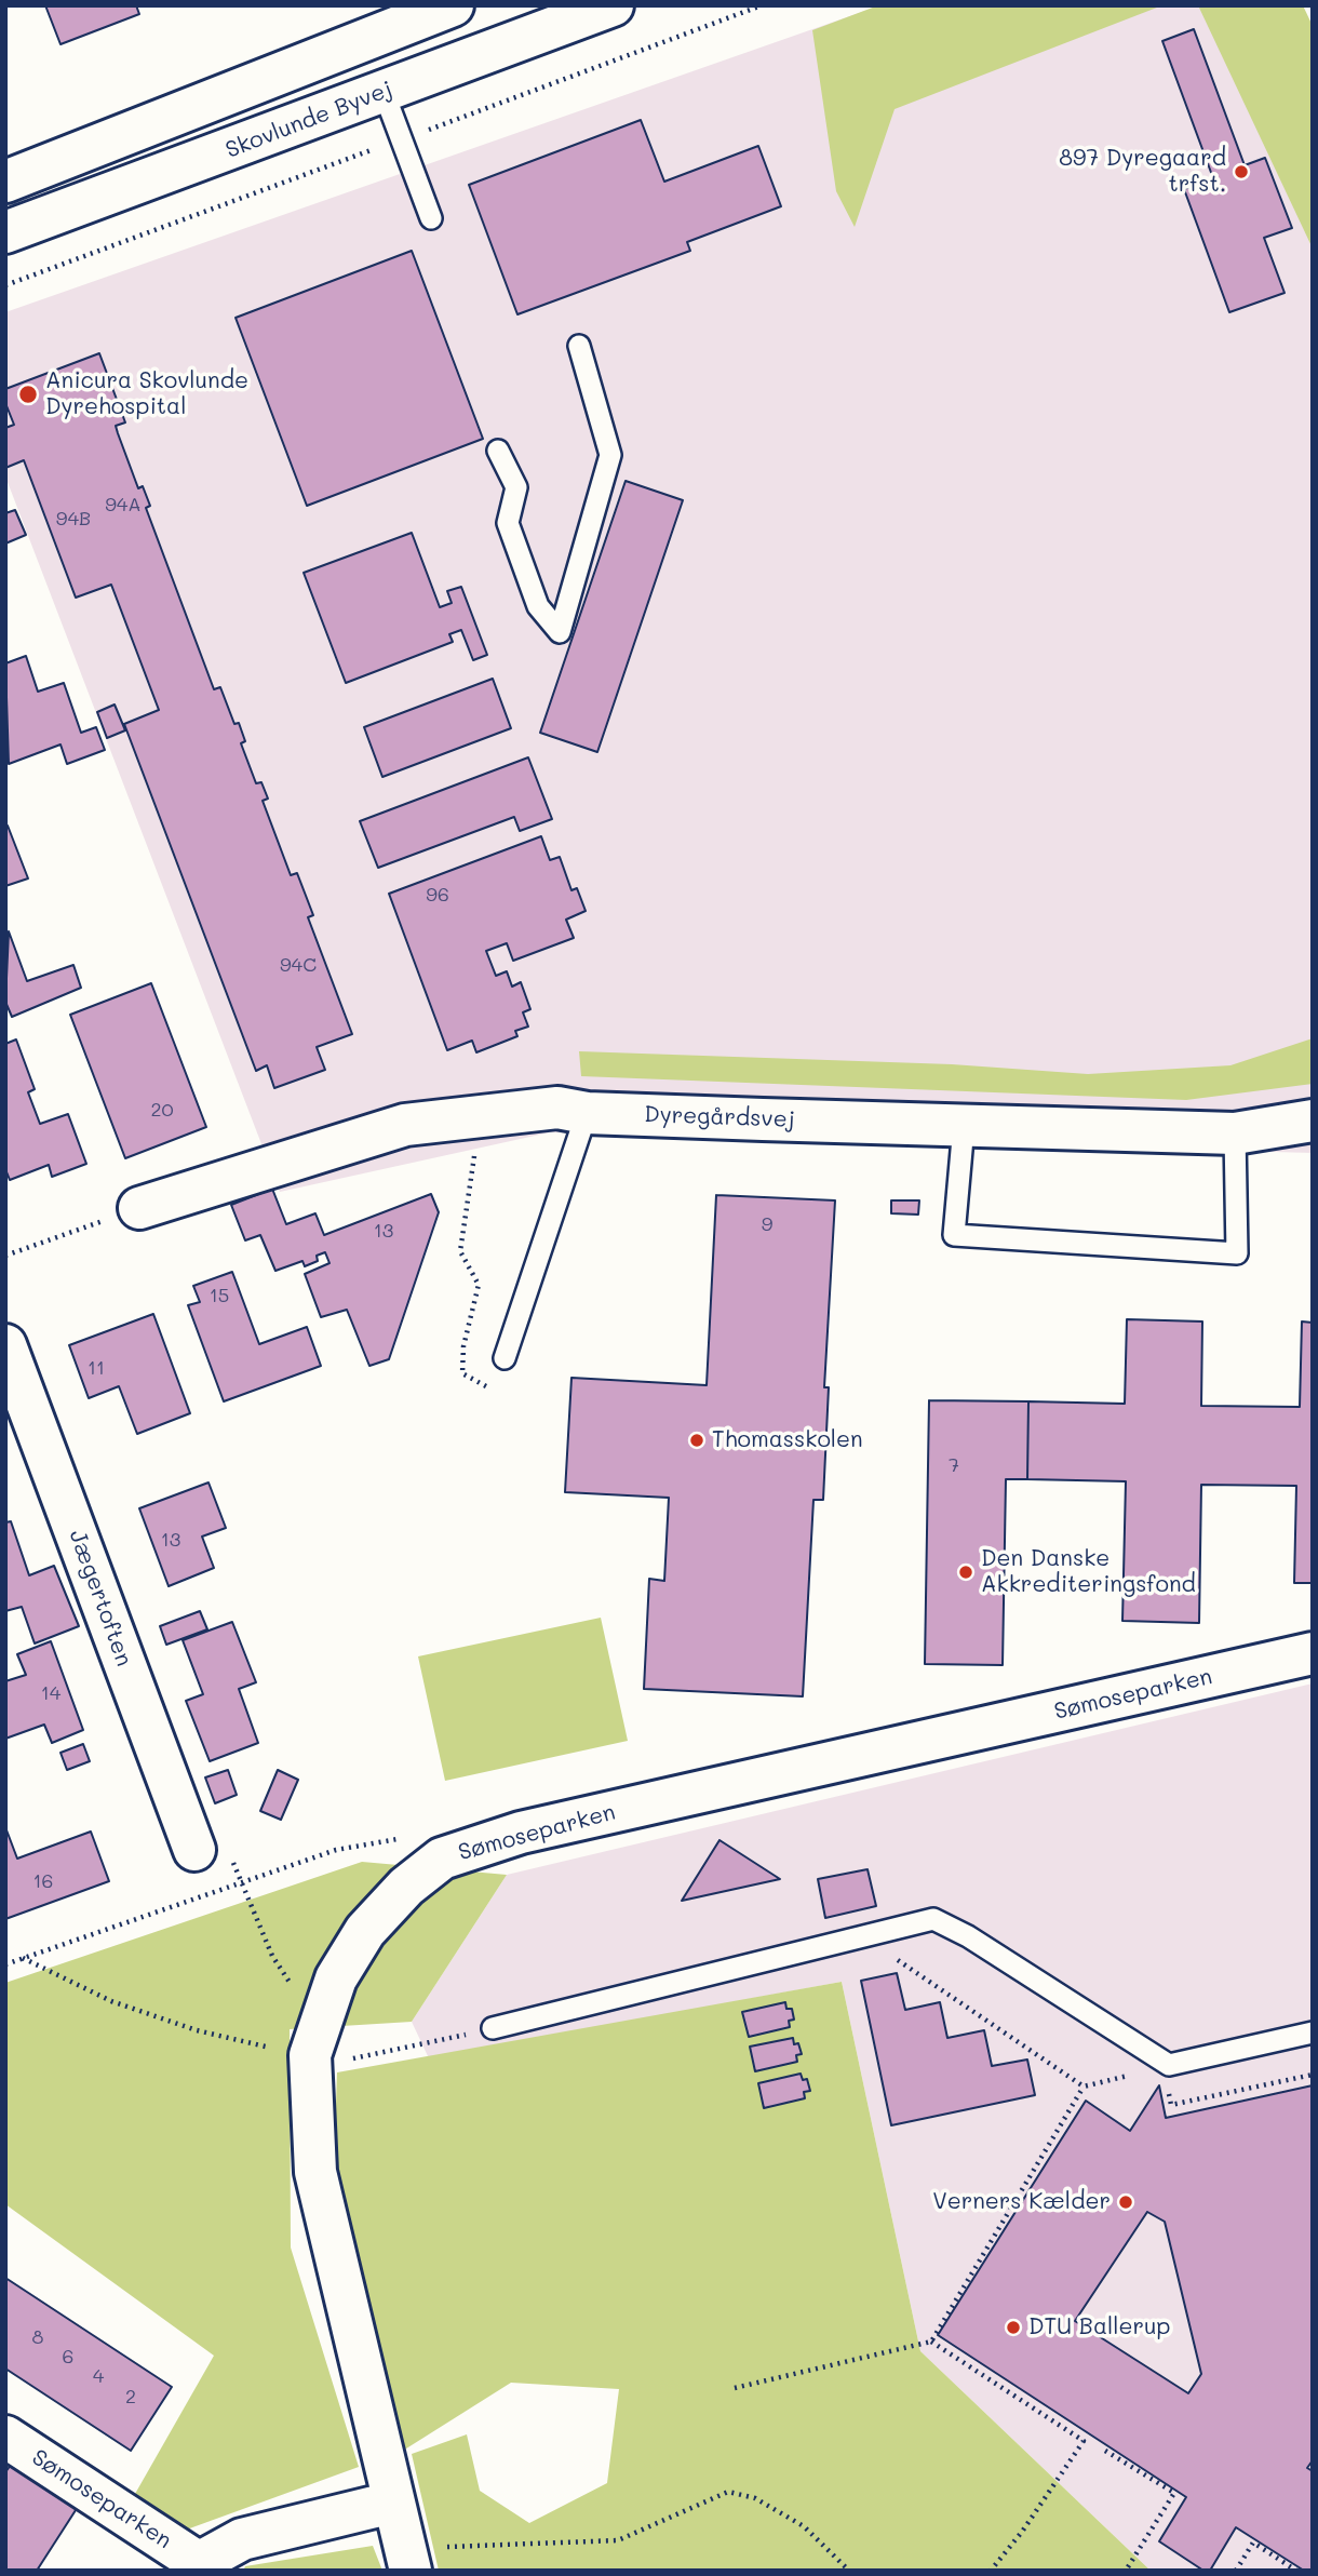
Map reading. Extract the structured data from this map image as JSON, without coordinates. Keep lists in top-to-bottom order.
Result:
{
  "streets": {
    "street": [
      "Skovlunde Byvej",
      "Dyregårdsvej",
      "Jægertoften",
      "Sømoseparken"
    ]
  },
  "places": [
    "897 Dyregaard trfst.",
    "Anicura Skovlunde Dyrehospital",
    "Thomasskolen",
    "Den Danske Akkrediteringsfond",
    "Verners Kælder",
    "DTU Ballerup"
  ],
  "house_numbers": [
    "94A",
    "94B",
    "96",
    "94C",
    "20",
    "9",
    "13",
    "15",
    "11",
    "7",
    "13",
    "14",
    "16",
    "8",
    "6",
    "4",
    "2"
  ]
}
